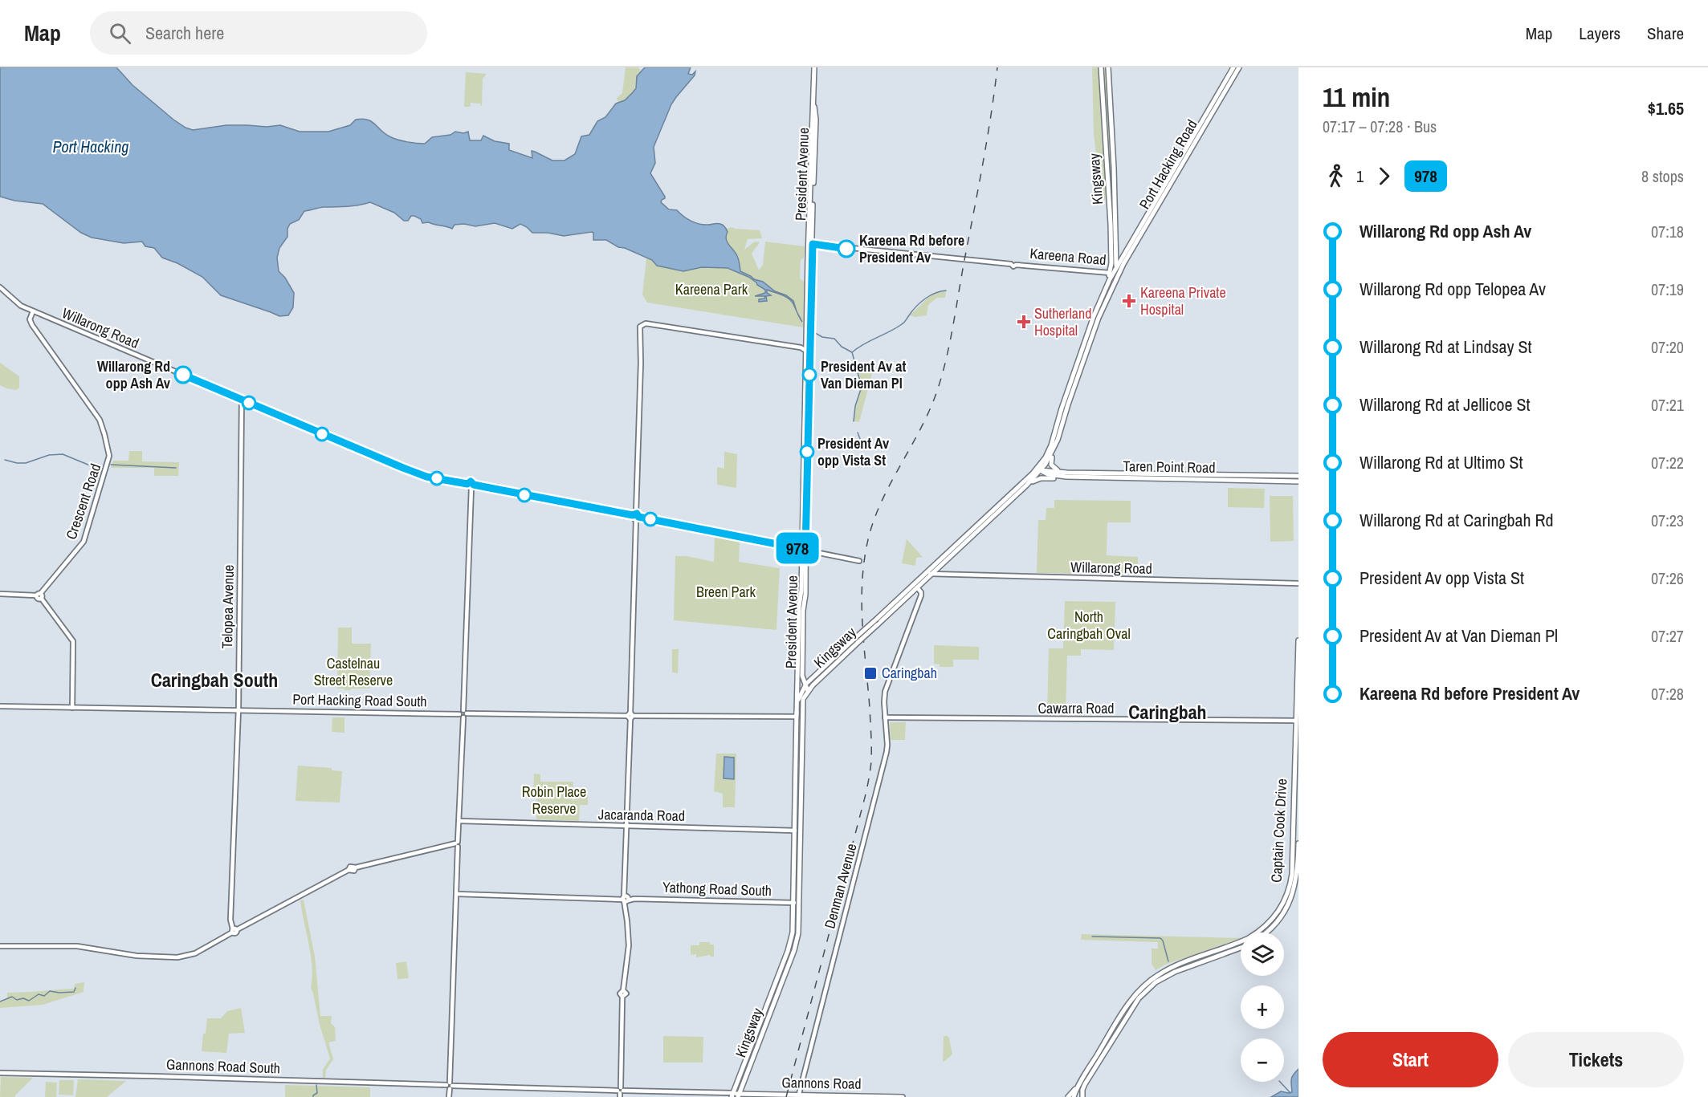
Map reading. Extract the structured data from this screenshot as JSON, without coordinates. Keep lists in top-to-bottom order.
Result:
{
  "streets": {
    "main road": [
      "Port Hacking Road",
      "President Avenue",
      "Kingsway",
      "Taren Point Road",
      "Captain Cook Drive",
      "Gannons Road South",
      "Gannons Road"
    ],
    "street": [
      "Kareena Road",
      "Willarong Road",
      "Crescent Road",
      "Telopea Avenue",
      "Port Hacking Road South",
      "Cawarra Road",
      "Jacaranda Road",
      "Denman Avenue",
      "Yathong Road South"
    ]
  },
  "crossings": [
    ["Port Hacking Road", "Kingsway"],
    ["Port Hacking Road", "Kareena Road"],
    ["President Avenue", "Kingsway"],
    ["President Avenue", "Kareena Road"],
    ["President Avenue", "Port Hacking Road South"],
    ["Kingsway", "Kareena Road"],
    ["Kingsway", "Willarong Road"],
    ["Kingsway", "Taren Point Road"],
    ["Kingsway", "Port Hacking Road South"],
    ["Kingsway", "Jacaranda Road"],
    ["Kingsway", "Denman Avenue"],
    ["Kingsway", "Yathong Road South"],
    ["Kingsway", "Gannons Road South"],
    ["Kingsway", "Gannons Road"],
    ["Willarong Road", "Crescent Road"],
    ["Willarong Road", "Telopea Avenue"],
    ["Telopea Avenue", "Port Hacking Road South"],
    ["Cawarra Road", "Captain Cook Drive"],
    ["Cawarra Road", "Denman Avenue"],
    ["Denman Avenue", "Gannons Road"],
    ["Gannons Road South", "Gannons Road"]
  ],
  "districts": ["Caringbah South", "Caringbah"],
  "water": ["Port Hacking"],
  "parks": [
    "Kareena Park",
    "Breen Park",
    "North Caringbah Oval",
    "Castelnau Street Reserve",
    "Robin Place Reserve"
  ],
  "places": {
    "other": [
      "Kareena Rd before President Av",
      "Willarong Rd opp Ash Av",
      "President Av at Van Dieman Pl",
      "President Av opp Vista St"
    ],
    "health": ["Kareena Private Hospital", "Sutherland Hospital"],
    "transit": ["Caringbah"]
  },
  "lines": ["bus line 978"],
  "page": {
    "header": "Map",
    "search": "Search here",
    "nav": ["Map", "Layers", "Share"],
    "on_map": "978",
    "heading": ["11 min", "07:17 – 07:28 · Bus", "$1.65"],
    "legs": ["1", "978", "8 stops"],
    "list": [
      {
        "name": "Willarong Rd opp Ash Av",
        "value": "07:18"
      },
      {
        "name": "Willarong Rd opp Telopea Av",
        "value": "07:19"
      },
      {
        "name": "Willarong Rd at Lindsay St",
        "value": "07:20"
      },
      {
        "name": "Willarong Rd at Jellicoe St",
        "value": "07:21"
      },
      {
        "name": "Willarong Rd at Ultimo St",
        "value": "07:22"
      },
      {
        "name": "Willarong Rd at Caringbah Rd",
        "value": "07:23"
      },
      {
        "name": "President Av opp Vista St",
        "value": "07:26"
      },
      {
        "name": "President Av at Van Dieman Pl",
        "value": "07:27"
      },
      {
        "name": "Kareena Rd before President Av",
        "value": "07:28"
      }
    ],
    "map_buttons": ["+", "−"],
    "buttons": ["Start", "Tickets"]
  }
}
